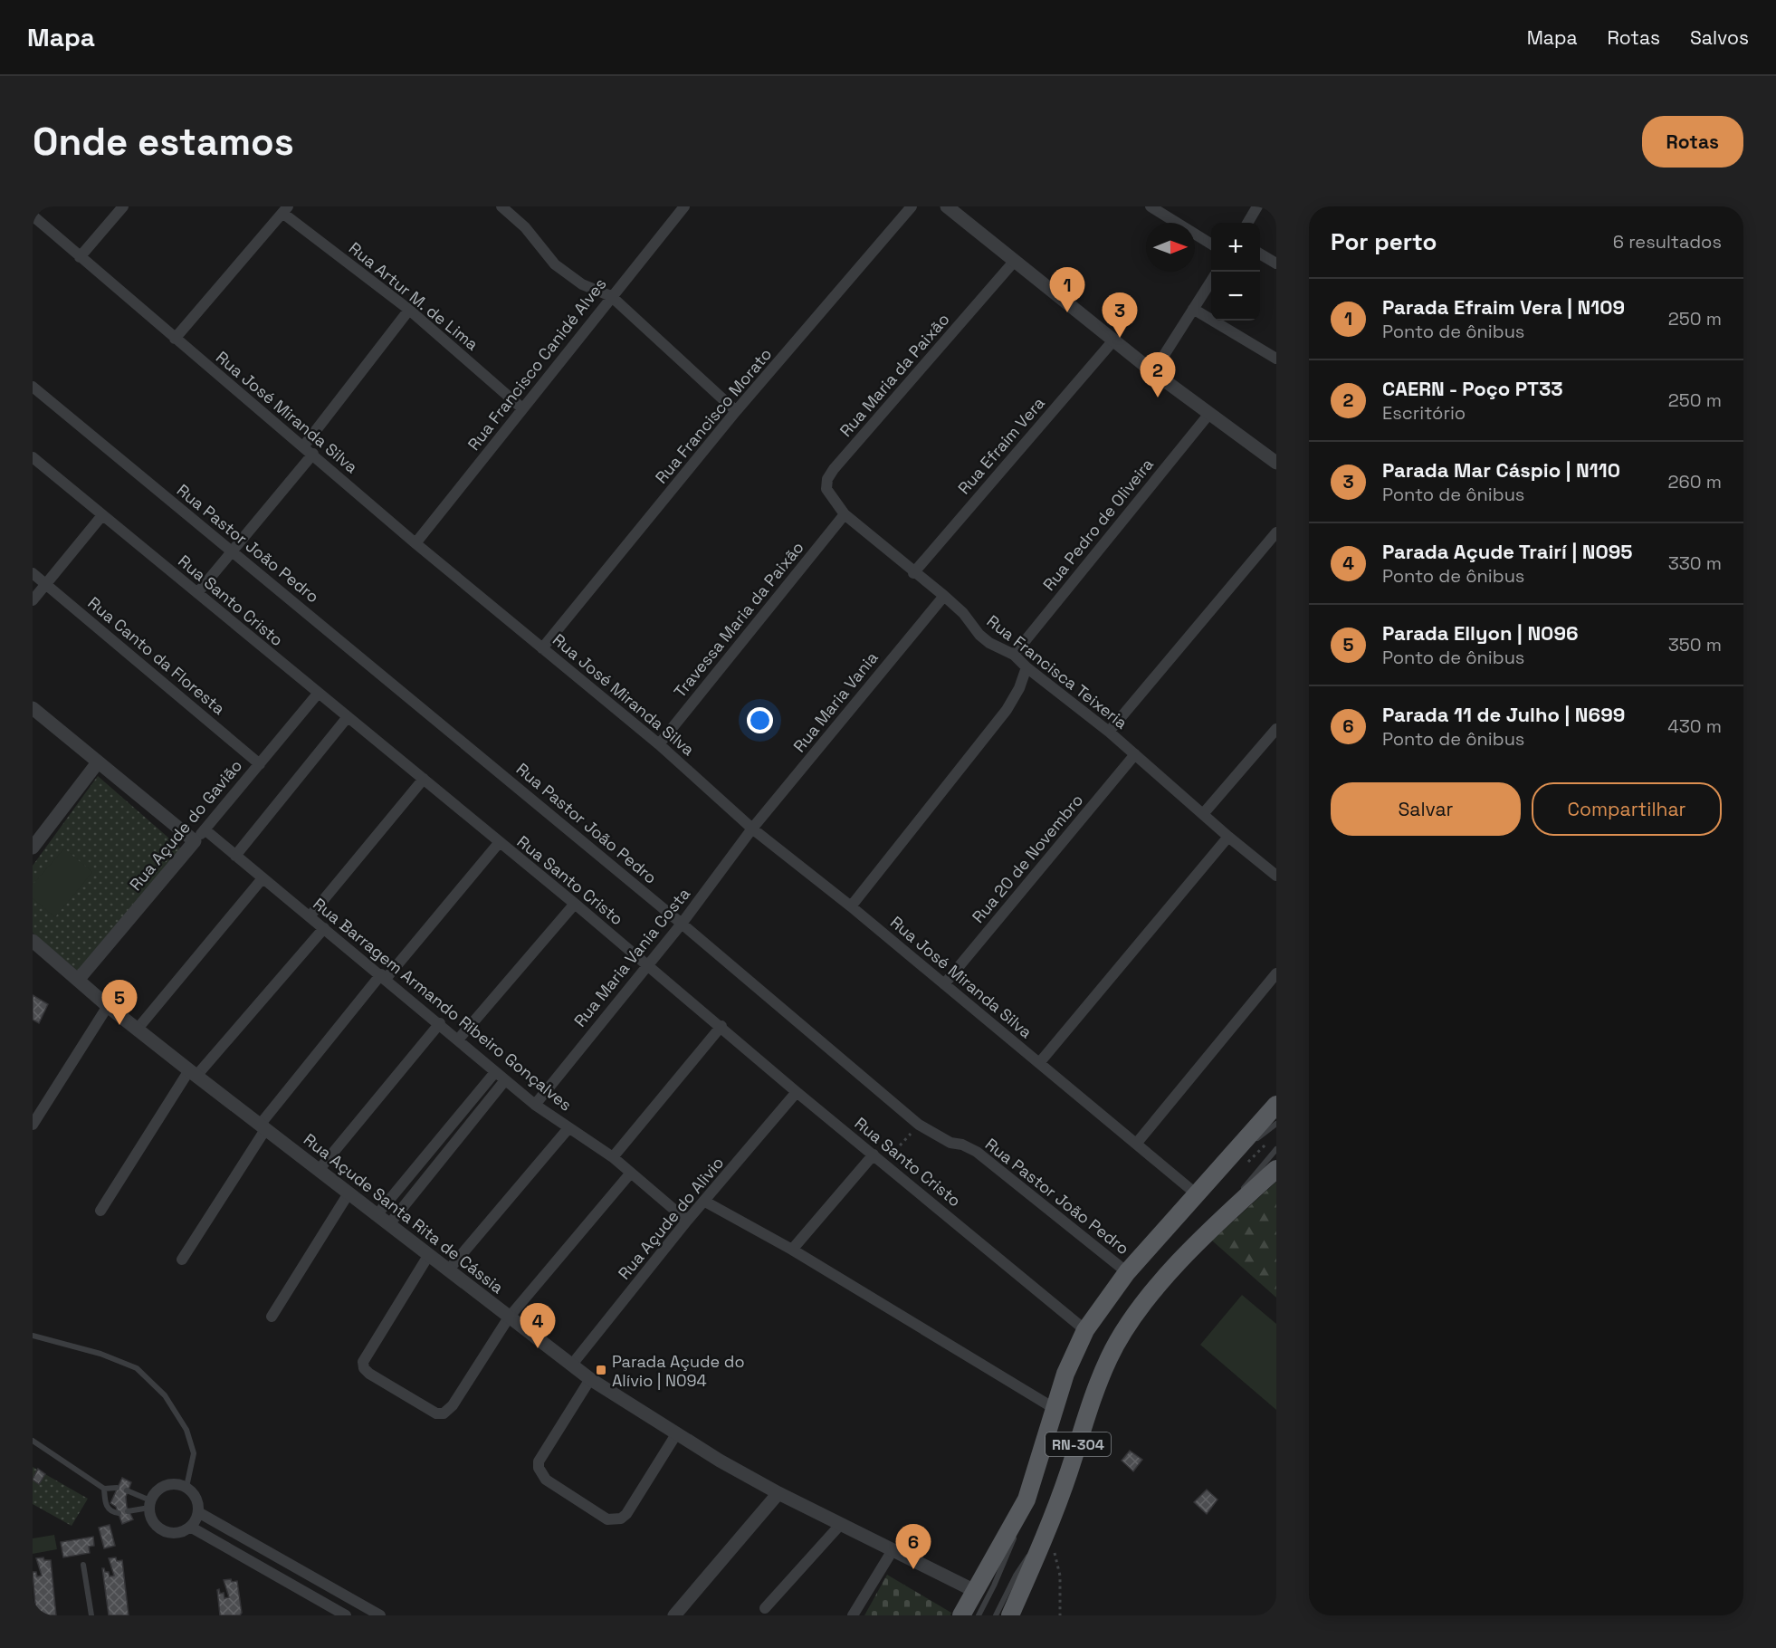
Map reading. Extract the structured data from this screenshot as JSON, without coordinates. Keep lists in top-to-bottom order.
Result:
{
  "streets": {
    "main road": ["RN-304"],
    "street": [
      "Rua Artur M. de Lima",
      "Rua Francisco Canidé Alves",
      "Rua Maria da Paixão",
      "Rua José Miranda Silva",
      "Rua Francisco Morato",
      "Rua Efraim Vera",
      "Rua Pedro de Oliveira",
      "Rua Pastor João Pedro",
      "Rua Santo Cristo",
      "Travessa Maria da Paixão",
      "Rua Canto da Floresta",
      "Rua Francisca Teixeria",
      "Rua Maria Vania",
      "Rua Açude do Gavião",
      "Rua 20 de Novembro",
      "Rua Maria Vania Costa",
      "Rua Barragem Armando Ribeiro Gonçalves",
      "Rua Açude Santa Rita de Cássia",
      "Rua Açude do Alivio"
    ]
  },
  "crossings": [
    ["Rua Artur M. de Lima", "Rua Francisco Canidé Alves"],
    ["Rua Francisco Canidé Alves", "Rua José Miranda Silva"],
    ["Rua Maria da Paixão", "Travessa Maria da Paixão"],
    ["Rua Maria da Paixão", "Rua Francisca Teixeria"],
    ["Rua José Miranda Silva", "Rua Francisco Morato"],
    ["Rua José Miranda Silva", "Travessa Maria da Paixão"],
    ["Rua José Miranda Silva", "Rua Maria Vania"],
    ["Rua José Miranda Silva", "Rua 20 de Novembro"],
    ["Rua José Miranda Silva", "Rua Maria Vania Costa"],
    ["Rua José Miranda Silva", "RN-304"],
    ["Rua Efraim Vera", "Rua Francisca Teixeria"],
    ["Rua Pedro de Oliveira", "Rua Francisca Teixeria"],
    ["Rua Pastor João Pedro", "Rua Maria Vania Costa"],
    ["Rua Pastor João Pedro", "RN-304"],
    ["Rua Santo Cristo", "Rua Açude do Gavião"],
    ["Rua Santo Cristo", "Rua Maria Vania Costa"],
    ["Rua Santo Cristo", "Rua Açude do Alivio"],
    ["Rua Santo Cristo", "RN-304"],
    ["Travessa Maria da Paixão", "Rua Francisca Teixeria"],
    ["Rua Canto da Floresta", "Rua Açude do Gavião"],
    ["Rua Francisca Teixeria", "Rua Maria Vania"],
    ["Rua Francisca Teixeria", "Rua 20 de Novembro"],
    ["Rua Maria Vania", "Rua Maria Vania Costa"],
    ["Rua Açude do Gavião", "Rua Barragem Armando Ribeiro Gonçalves"],
    ["Rua Açude do Gavião", "Rua Açude Santa Rita de Cássia"],
    ["Rua Maria Vania Costa", "Rua Barragem Armando Ribeiro Gonçalves"],
    ["Rua Barragem Armando Ribeiro Gonçalves", "Rua Açude do Alivio"],
    ["Rua Açude Santa Rita de Cássia", "Rua Açude do Alivio"],
    ["Rua Açude Santa Rita de Cássia", "RN-304"]
  ],
  "places": {
    "transit": ["Parada Açude do Alívio | N094"]
  },
  "north": "right",
  "page": {
    "header": "Mapa",
    "nav": ["Mapa", "Rotas", "Salvos"],
    "buttons": [
      "Rotas",
      ["Salvar", "Compartilhar"]
    ],
    "title": "Onde estamos",
    "heading": ["Por perto", "6 resultados"],
    "map_buttons": ["+", "−"],
    "pins": [
      "1",
      "3",
      "2",
      "5",
      "4",
      "6"
    ],
    "list": [
      {
        "mark": "1",
        "name": "Parada Efraim Vera | N109",
        "note": "Ponto de ônibus",
        "value": "250 m"
      },
      {
        "mark": "2",
        "name": "CAERN - Poço PT33",
        "note": "Escritório",
        "value": "250 m"
      },
      {
        "mark": "3",
        "name": "Parada Mar Cáspio | N110",
        "note": "Ponto de ônibus",
        "value": "260 m"
      },
      {
        "mark": "4",
        "name": "Parada Açude Trairí | N095",
        "note": "Ponto de ônibus",
        "value": "330 m"
      },
      {
        "mark": "5",
        "name": "Parada Ellyon | N096",
        "note": "Ponto de ônibus",
        "value": "350 m"
      },
      {
        "mark": "6",
        "name": "Parada 11 de Julho | N699",
        "note": "Ponto de ônibus",
        "value": "430 m"
      }
    ]
  }
}
